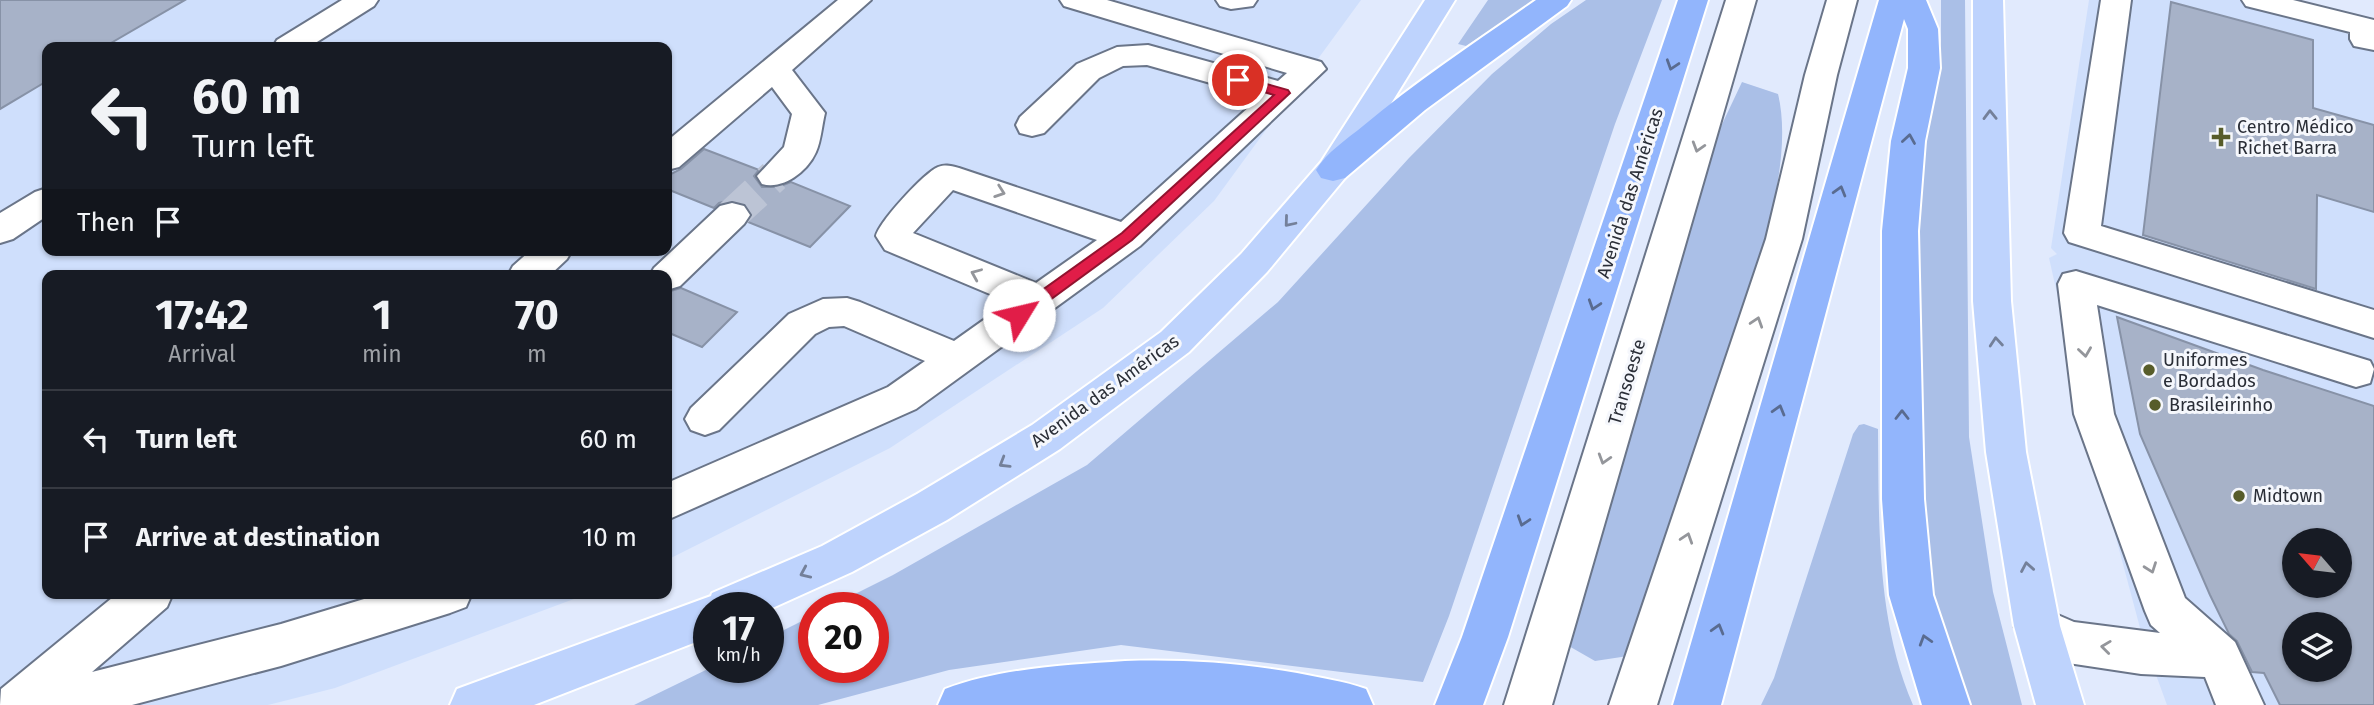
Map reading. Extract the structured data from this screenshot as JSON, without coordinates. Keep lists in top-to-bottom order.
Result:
{
  "streets": {
    "highway": ["Avenida das Américas"],
    "lane": ["Transoeste"]
  },
  "one_way": ["Avenida das Américas"],
  "places": {
    "health": ["Centro Médico Richet Barra"],
    "other": ["Uniformes e Bordados", "Brasileirinho", "Midtown"]
  },
  "north": "top left",
  "page": {
    "turn": ["60 m", "Turn left"],
    "then": "Then",
    "eta": [
      "17:42",
      "Arrival",
      "1",
      "min",
      "70",
      "m"
    ],
    "list": [
      {
        "name": "Turn left",
        "value": "60 m"
      },
      {
        "name": "Arrive at destination",
        "value": "10 m"
      }
    ],
    "speed": "17 km/h",
    "limit": "20"
  }
}
